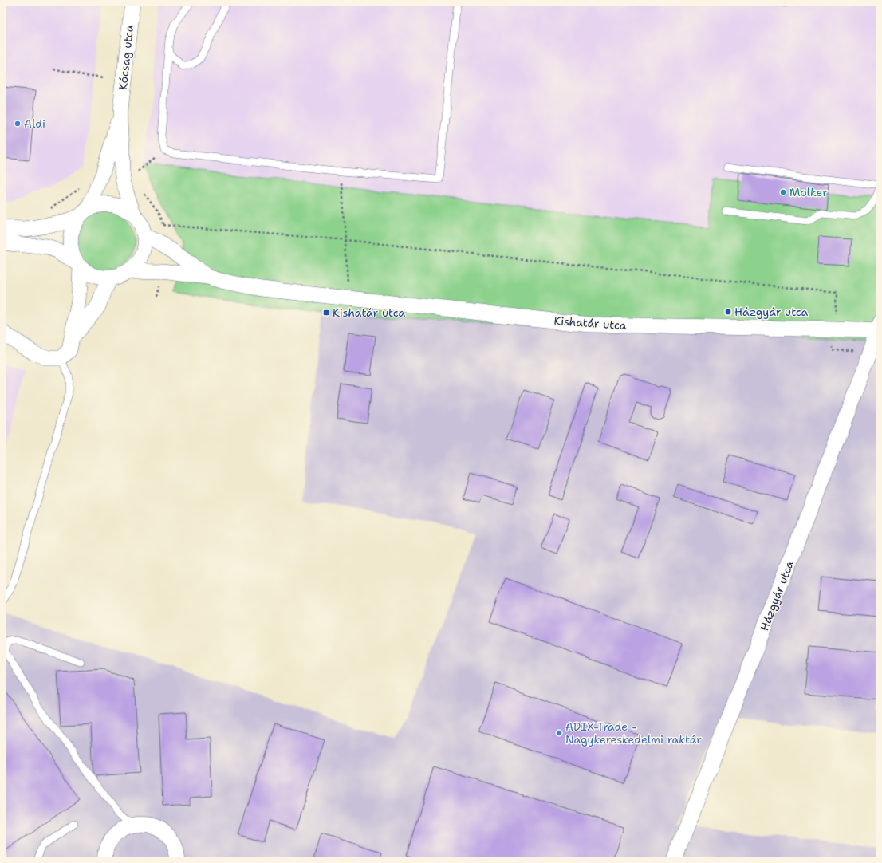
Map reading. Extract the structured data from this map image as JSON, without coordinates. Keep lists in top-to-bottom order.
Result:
{
  "streets": {
    "street": ["Kócsag utca", "Kishatár utca", "Házgyár utca"]
  },
  "crossings": [
    ["Kishatár utca", "Házgyár utca"]
  ],
  "places": {
    "other": ["Aldi", "Molker", "ADIX-Trade - Nagykereskedelmi raktár"],
    "transit": ["Házgyár utca", "Kishatár utca"]
  }
}
